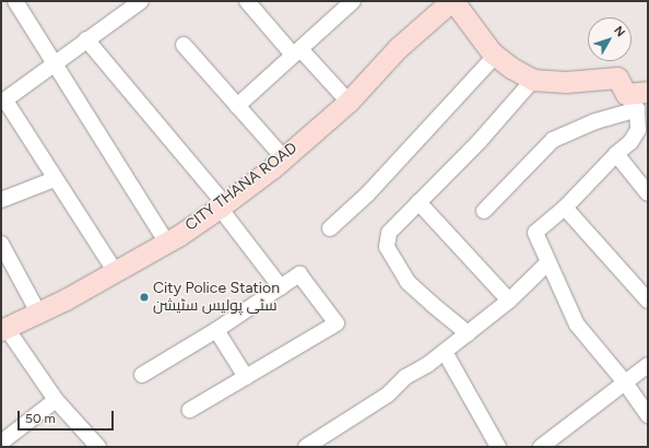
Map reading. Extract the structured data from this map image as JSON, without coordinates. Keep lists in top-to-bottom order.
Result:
{
  "streets": {
    "street": ["CITY THANA ROAD"]
  },
  "places": ["City Police Station سٹی پولیس سٹیشن"],
  "scale_bar": "50 m",
  "north": "top right"
}
